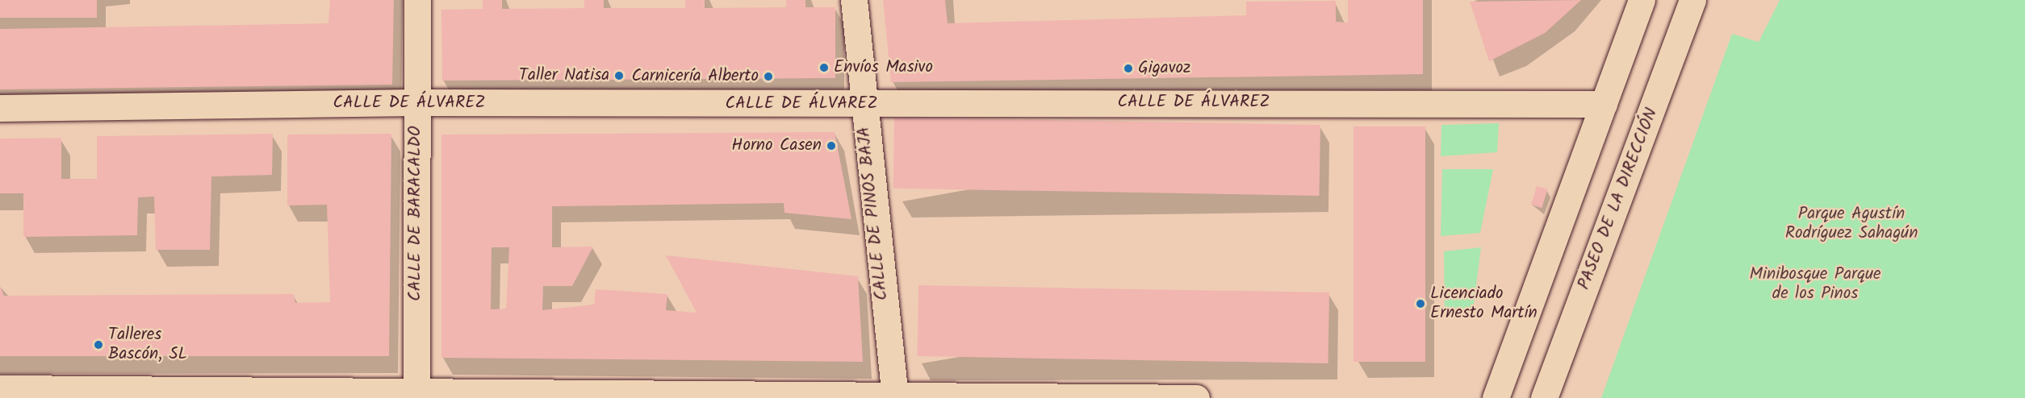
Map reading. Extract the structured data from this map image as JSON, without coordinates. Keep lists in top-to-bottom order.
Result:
{
  "streets": {
    "street": [
      "CALLE DE ÁLVAREZ",
      "PASEO DE LA DIRECCIÓN",
      "CALLE DE BARACALDO",
      "CALLE DE PINOS BAJA"
    ]
  },
  "crossings": [
    ["CALLE DE ÁLVAREZ", "CALLE DE BARACALDO"],
    ["CALLE DE ÁLVAREZ", "CALLE DE PINOS BAJA"]
  ],
  "parks": ["Parque Agustín Rodríguez Sahagún", "Minibosque Parque de los Pinos"],
  "places": [
    "Envíos Masivo",
    "Gigavoz",
    "Taller Natisa",
    "Carnicería Alberto",
    "Horno Casen",
    "Licenciado Ernesto Martín",
    "Talleres Bascón, SL"
  ]
}
